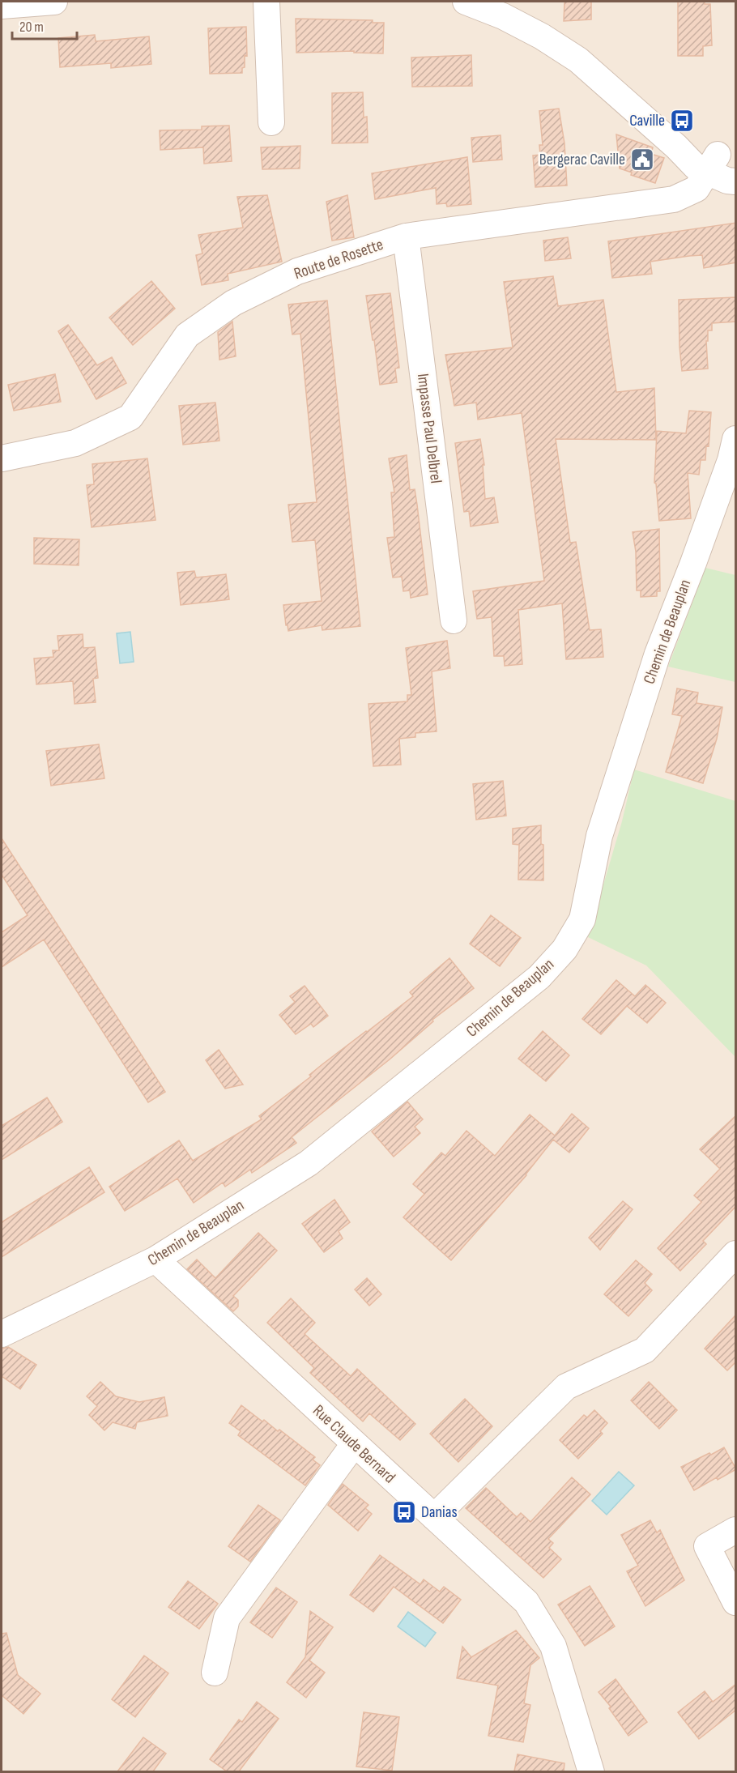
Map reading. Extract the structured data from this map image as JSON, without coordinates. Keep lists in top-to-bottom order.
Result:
{
  "streets": {
    "street": [
      "Route de Rosette",
      "Impasse Paul Delbrel",
      "Chemin de Beauplan",
      "Rue Claude Bernard"
    ]
  },
  "crossings": [
    ["Route de Rosette", "Impasse Paul Delbrel"],
    ["Chemin de Beauplan", "Rue Claude Bernard"]
  ],
  "places": {
    "bus stop": ["Caville", "Danias"],
    "public building": ["Bergerac Caville"]
  },
  "scale_bar": "20 m"
}
